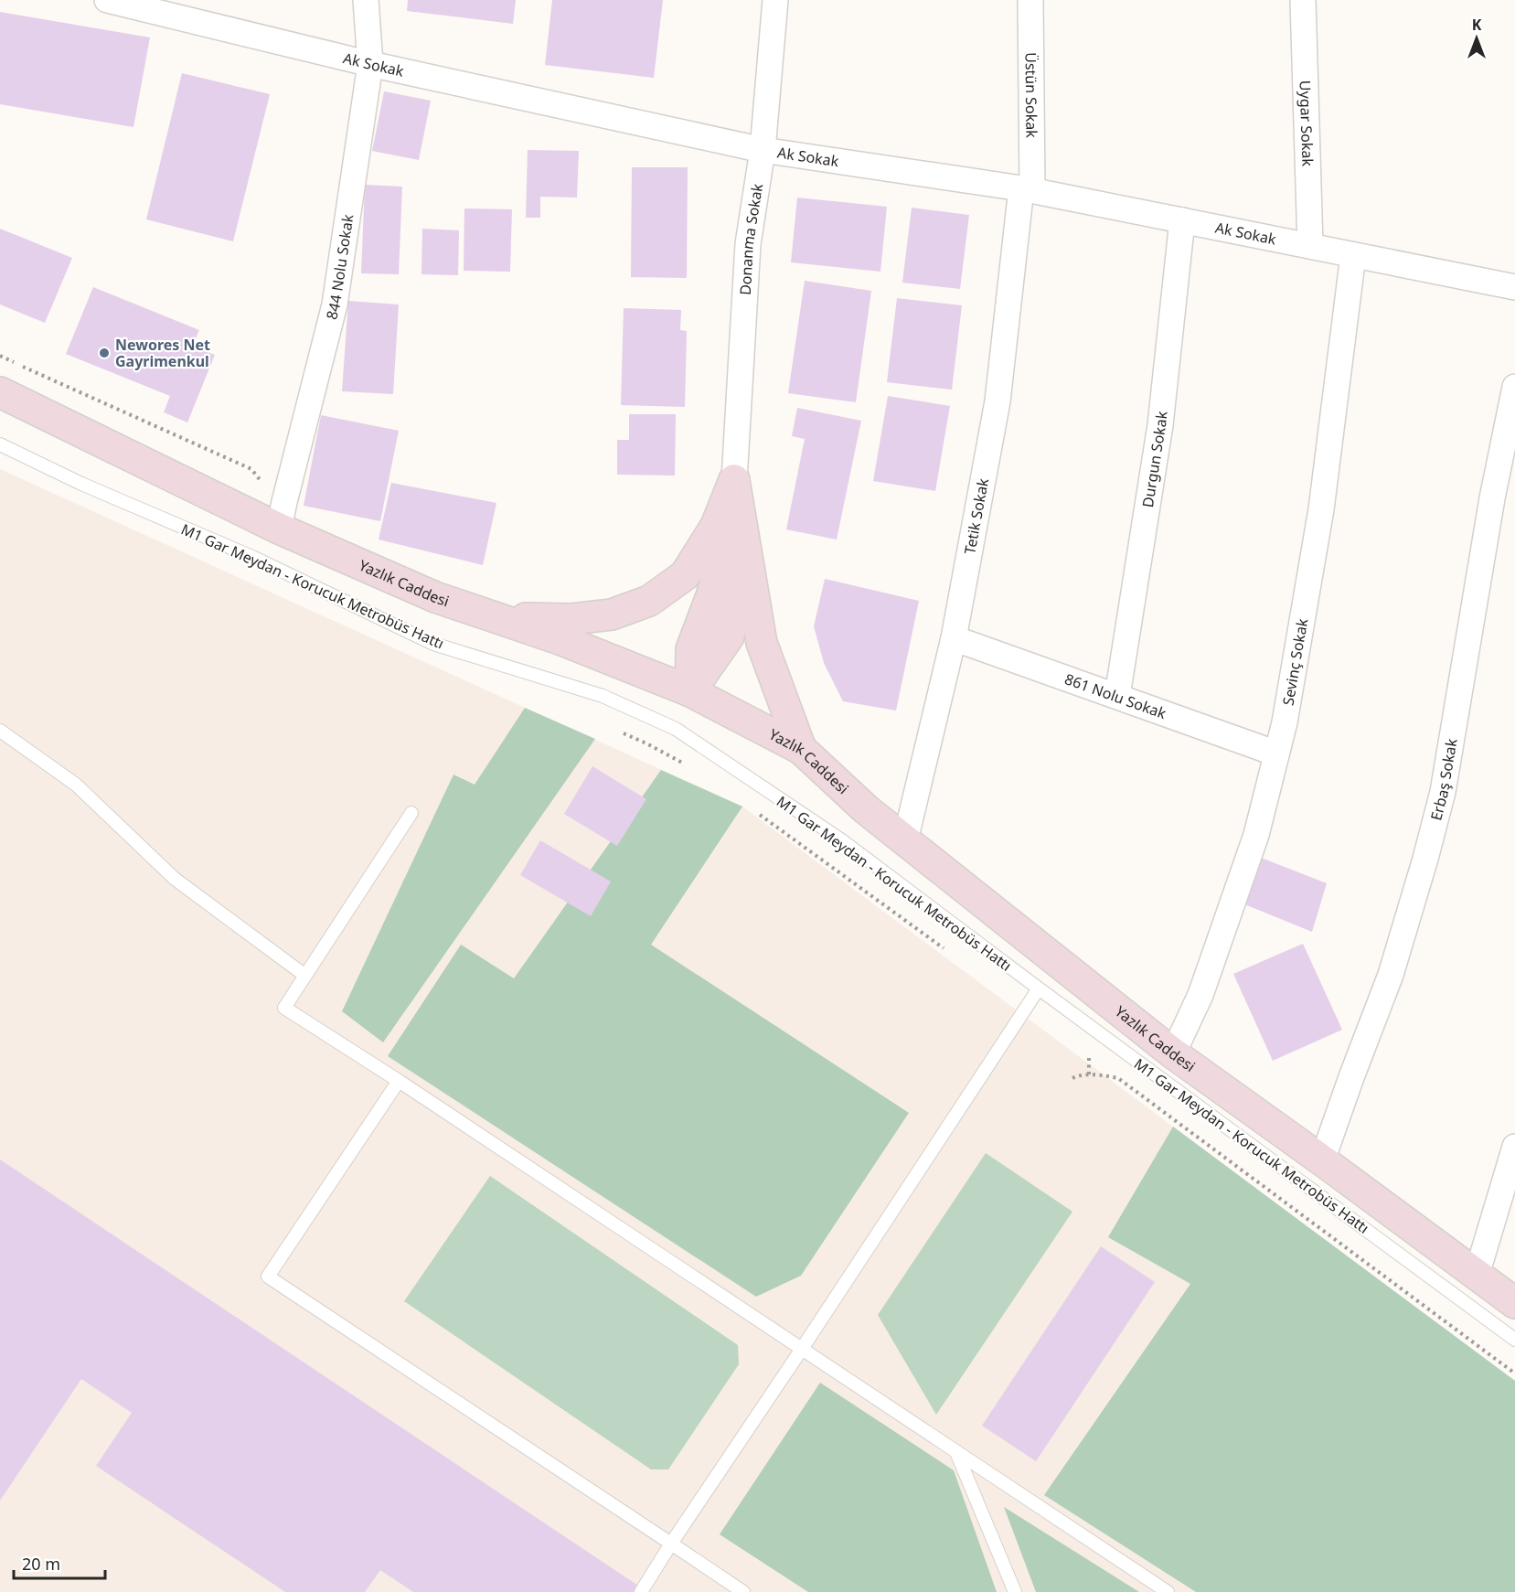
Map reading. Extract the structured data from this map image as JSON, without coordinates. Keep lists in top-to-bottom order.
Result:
{
  "streets": {
    "main road": ["Yazlık Caddesi"],
    "street": [
      "Ak Sokak",
      "Üstün Sokak",
      "Uygar Sokak",
      "Donanma Sokak",
      "844 Nolu Sokak",
      "Durgun Sokak",
      "Tetik Sokak",
      "Sevinç Sokak",
      "861 Nolu Sokak",
      "Erbaş Sokak"
    ],
    "lane": ["M1 Gar Meydan - Korucuk Metrobüs Hattı"]
  },
  "crossings": [
    ["Ak Sokak", "Üstün Sokak"],
    ["Ak Sokak", "Uygar Sokak"],
    ["Ak Sokak", "Donanma Sokak"],
    ["Ak Sokak", "844 Nolu Sokak"],
    ["Ak Sokak", "Durgun Sokak"],
    ["Ak Sokak", "Tetik Sokak"],
    ["Ak Sokak", "Sevinç Sokak"],
    ["Üstün Sokak", "Tetik Sokak"],
    ["844 Nolu Sokak", "Yazlık Caddesi"],
    ["Durgun Sokak", "861 Nolu Sokak"],
    ["Tetik Sokak", "Yazlık Caddesi"],
    ["Tetik Sokak", "861 Nolu Sokak"],
    ["Yazlık Caddesi", "Sevinç Sokak"],
    ["Yazlık Caddesi", "Erbaş Sokak"],
    ["Sevinç Sokak", "861 Nolu Sokak"]
  ],
  "places": ["Newores Net Gayrimenkul"],
  "scale_bar": "20 m",
  "north": "top"
}
